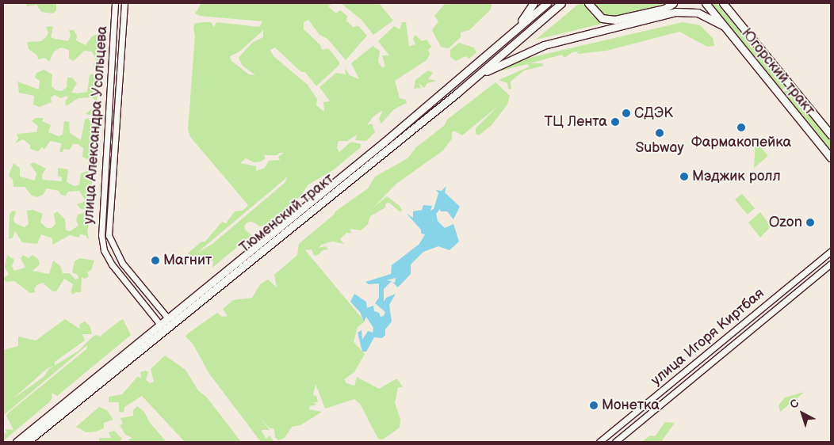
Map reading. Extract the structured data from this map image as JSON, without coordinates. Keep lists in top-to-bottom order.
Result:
{
  "streets": {
    "main road": ["Югорский тракт", "Тюменский тракт"],
    "street": ["улица Александра Усольцева", "улица Игоря Киртбая"]
  },
  "crossings": [
    ["улица Александра Усольцева", "Тюменский тракт"]
  ],
  "places": [
    "СДЭК",
    "ТЦ Лента",
    "Фармакопейка",
    "Subway",
    "Мэджик ролл",
    "Ozon",
    "Магнит",
    "Монетка"
  ],
  "north": "top left"
}
